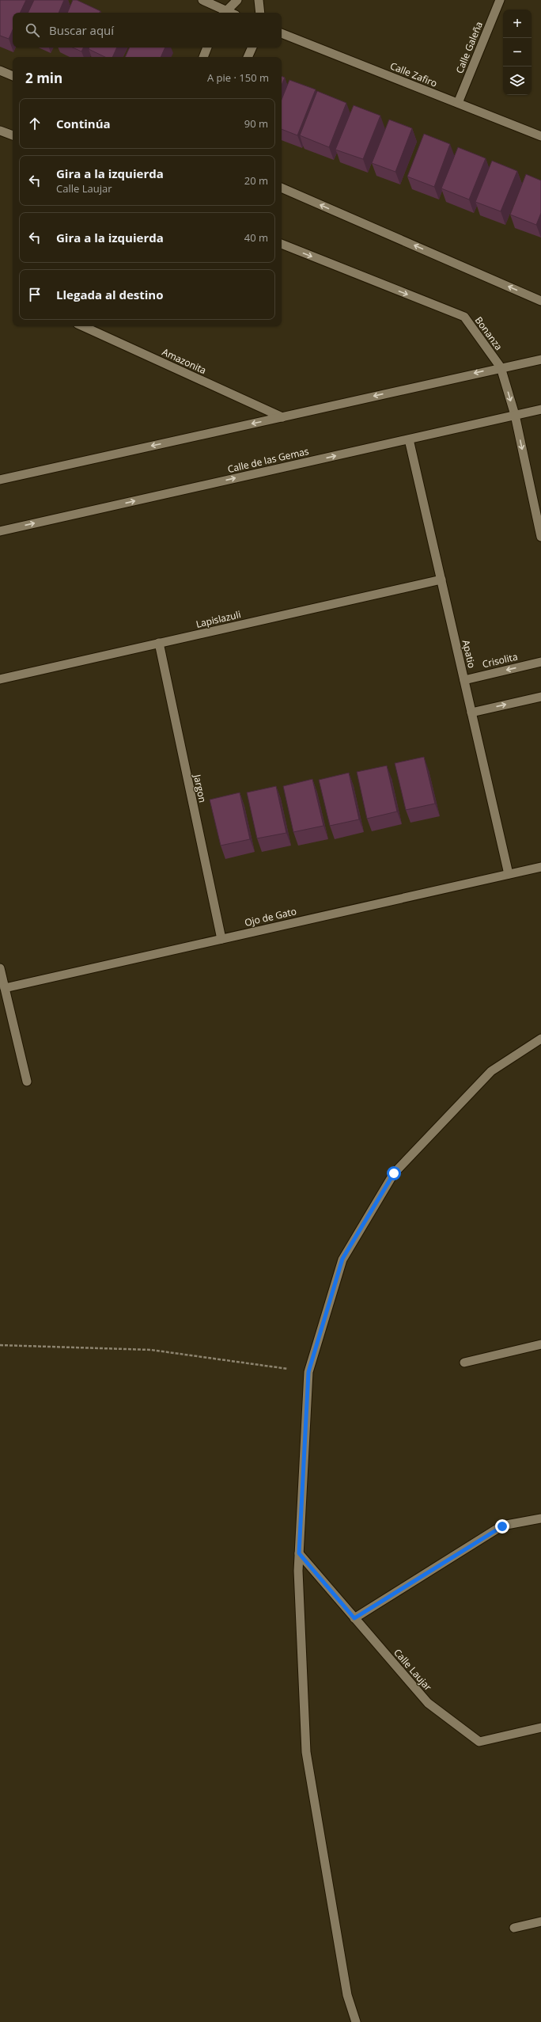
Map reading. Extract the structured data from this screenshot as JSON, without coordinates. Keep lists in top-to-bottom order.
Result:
{
  "streets": {
    "street": [
      "Calle Galeña",
      "Calle Zafiro",
      "Bonanza",
      "Amazonita",
      "Calle de las Gemas",
      "Lapislazuli",
      "Apatio",
      "Crisolita",
      "Jargon",
      "Ojo de Gato",
      "Calle Laujar"
    ]
  },
  "crossings": [
    ["Calle Galeña", "Calle Zafiro"],
    ["Bonanza", "Calle de las Gemas"],
    ["Calle de las Gemas", "Apatio"],
    ["Lapislazuli", "Apatio"],
    ["Lapislazuli", "Jargon"],
    ["Apatio", "Crisolita"],
    ["Apatio", "Ojo de Gato"],
    ["Jargon", "Ojo de Gato"]
  ],
  "page": {
    "map_buttons": ["+", "−"],
    "search": "Buscar aquí",
    "heading": ["2 min", "A pie · 150 m"],
    "list": [
      ["Continúa", "90 m"],
      ["Gira a la izquierda", "Calle Laujar", "20 m"],
      ["Gira a la izquierda", "40 m"],
      "Llegada al destino"
    ]
  }
}
